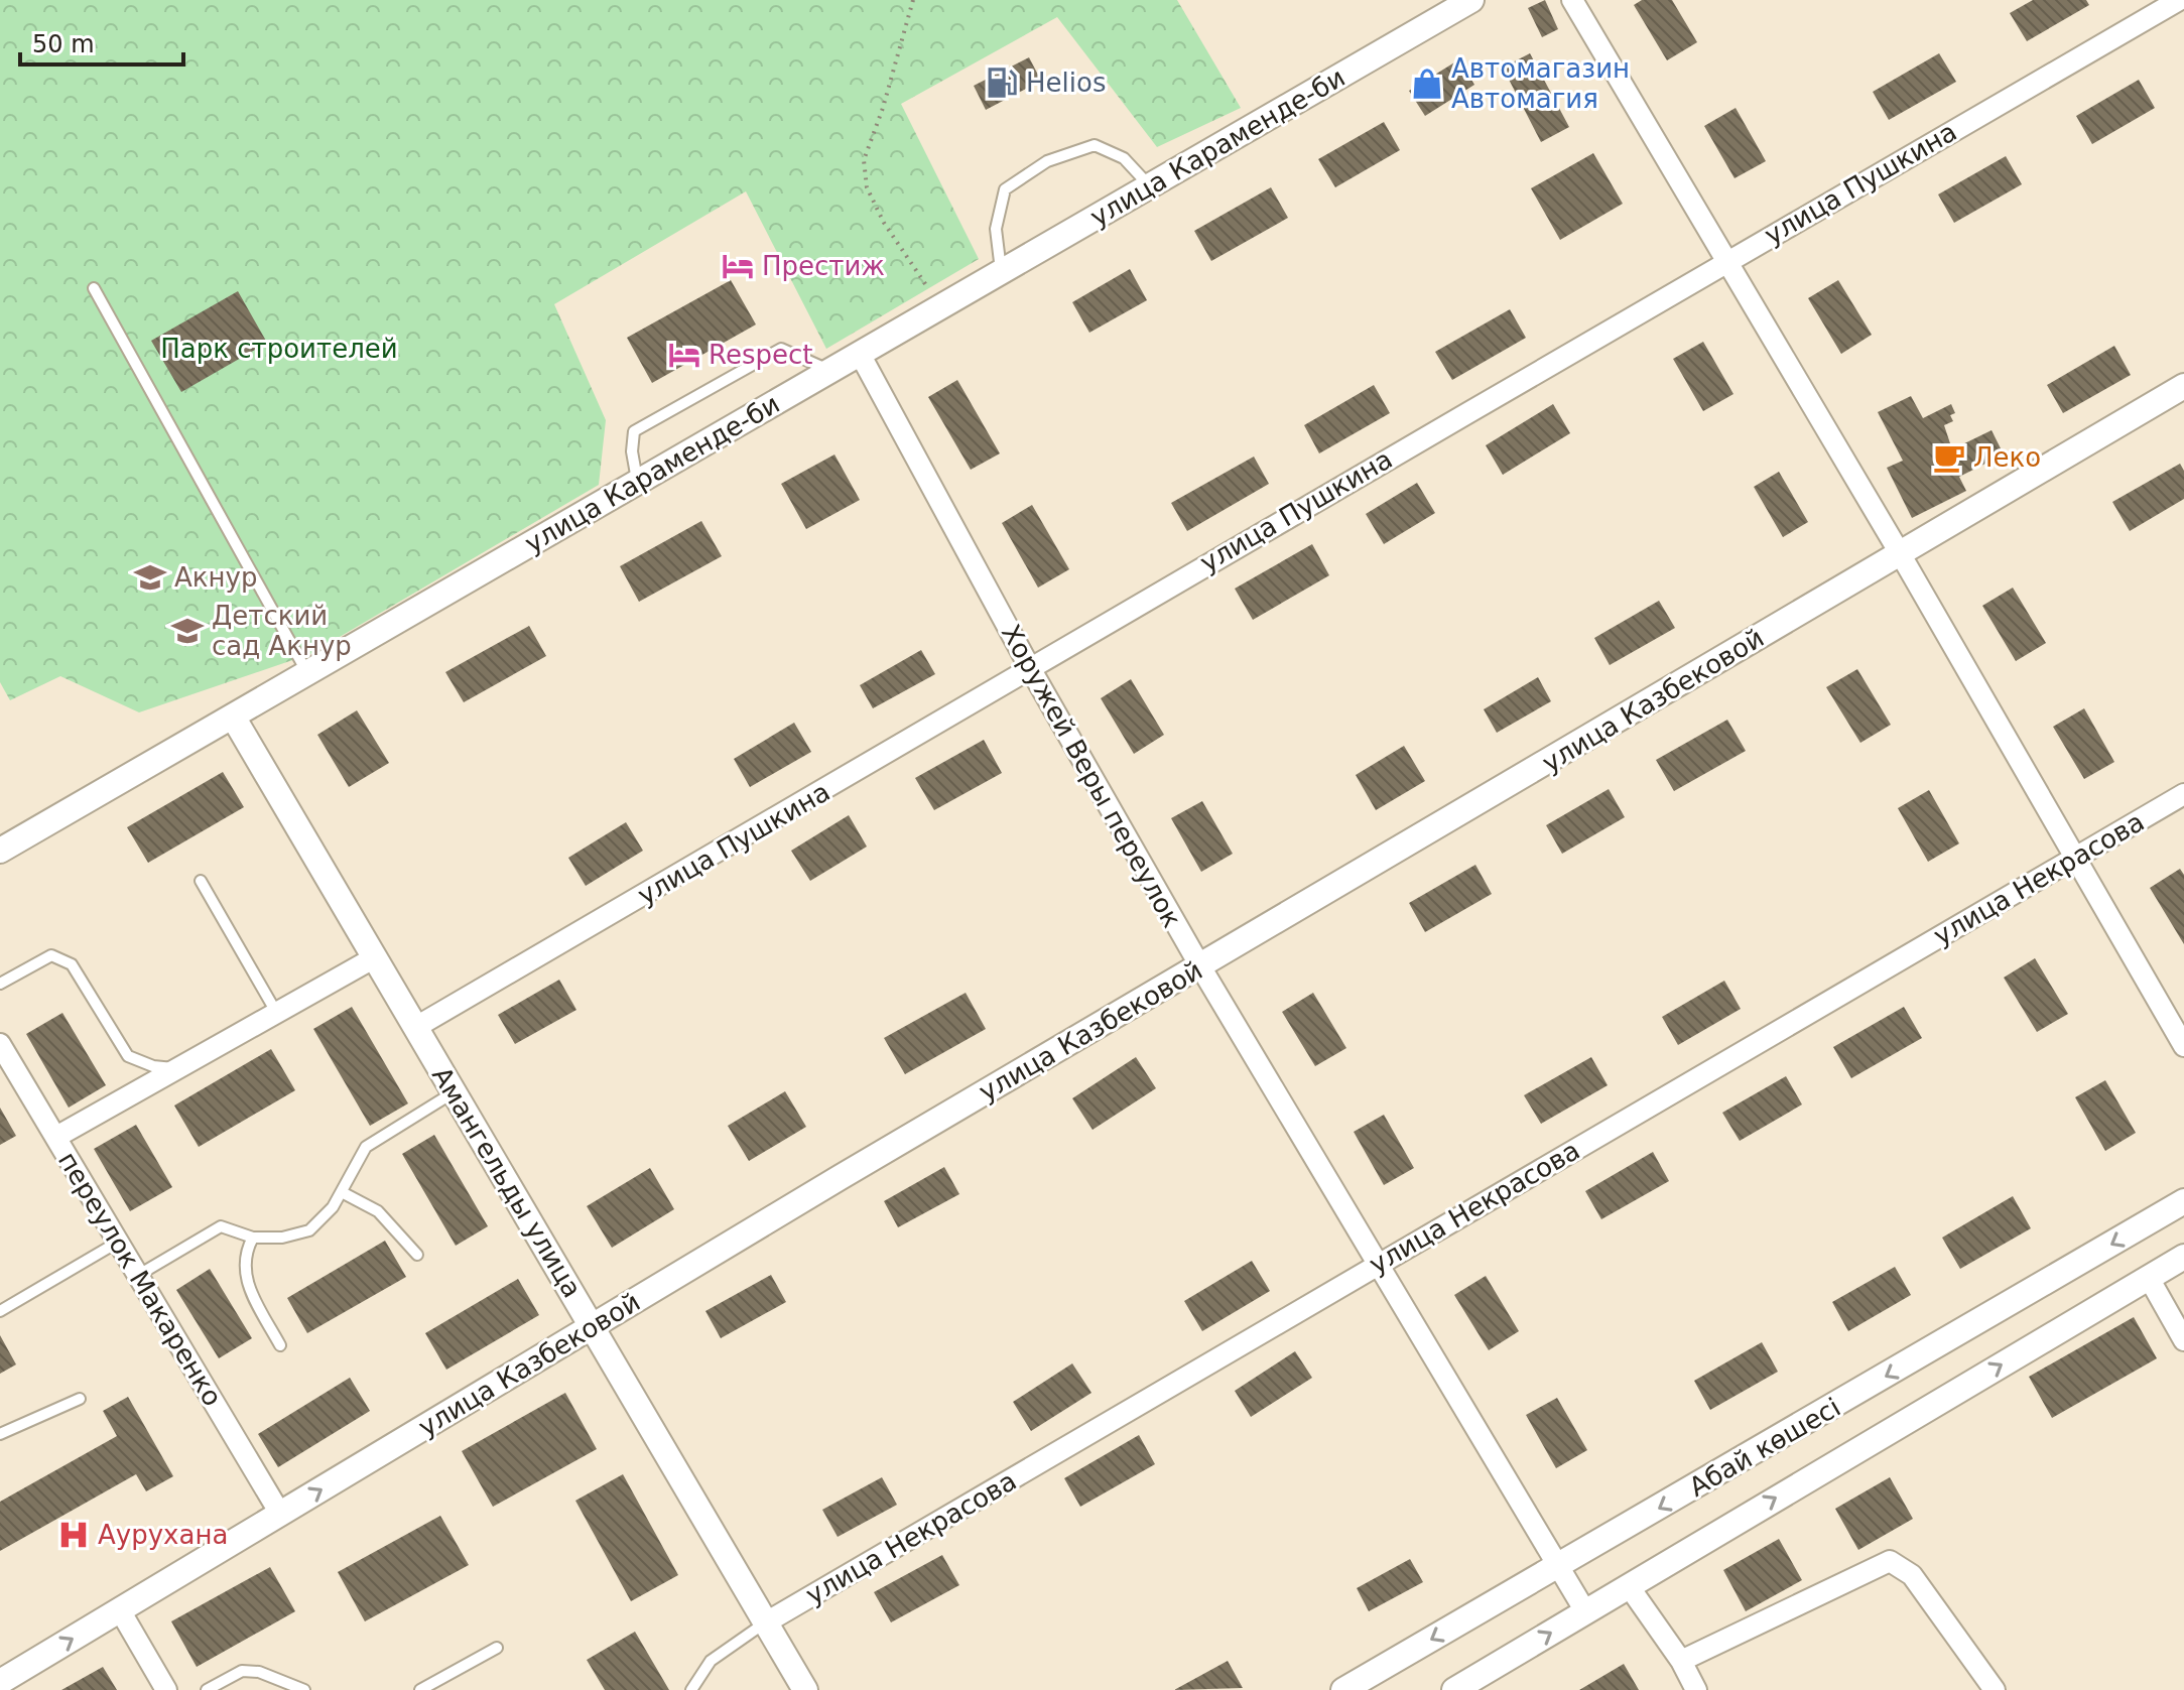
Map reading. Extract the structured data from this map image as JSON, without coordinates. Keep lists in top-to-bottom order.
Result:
{
  "streets": {
    "street": [
      "улица Караменде-би",
      "улица Пушкина",
      "улица Казбековой",
      "Хоружей Веры переулок",
      "улица Некрасова",
      "Амангельды улица",
      "переулок Макаренко",
      "Абай көшесі"
    ]
  },
  "crossings": [
    ["улица Караменде-би", "Хоружей Веры переулок"],
    ["улица Караменде-би", "Амангельды улица"],
    ["улица Пушкина", "Хоружей Веры переулок"],
    ["улица Пушкина", "Амангельды улица"],
    ["улица Казбековой", "Хоружей Веры переулок"],
    ["улица Казбековой", "Амангельды улица"],
    ["улица Казбековой", "переулок Макаренко"],
    ["Хоружей Веры переулок", "улица Некрасова"],
    ["Хоружей Веры переулок", "Абай көшесі"],
    ["улица Некрасова", "Амангельды улица"]
  ],
  "parks": ["Парк строителей"],
  "places": {
    "fuel station": ["Helios"],
    "shop": ["Автомагазин Автомагия"],
    "hotel": ["Престиж", "Respect"],
    "cafe": ["Леко"],
    "school or university": ["Акнур", "Детский сад Акнур"],
    "hospital": ["Аурухана"]
  },
  "scale_bar": "50 m"
}
